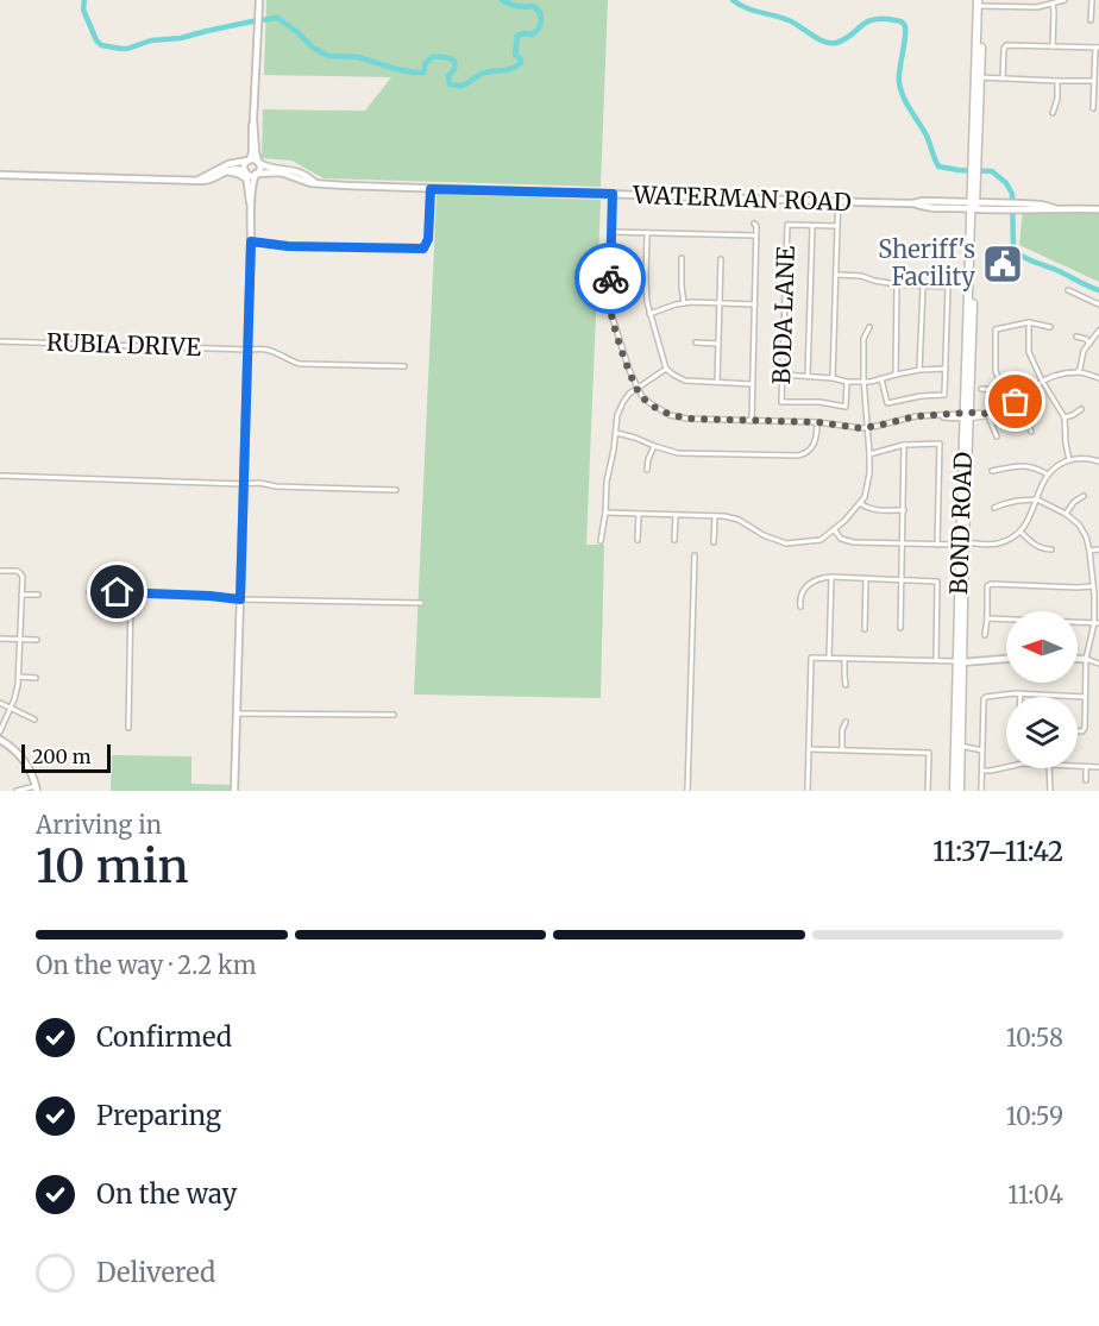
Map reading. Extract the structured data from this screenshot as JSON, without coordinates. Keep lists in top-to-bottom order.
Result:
{
  "streets": {
    "main road": ["WATERMAN ROAD", "BOND ROAD"],
    "street": ["BODA LANE", "RUBIA DRIVE"]
  },
  "crossings": [
    ["WATERMAN ROAD", "BOND ROAD"]
  ],
  "places": {
    "public building": ["Sheriff's Facility"]
  },
  "scale_bar": "200 m",
  "north": "left",
  "page": {
    "scale": "200 m",
    "heading": ["10 min", "Arriving in", "11:37–11:42"],
    "bar": "On the way · 2.2 km",
    "list": [
      ["Confirmed", "10:58"],
      ["Preparing", "10:59"],
      ["On the way", "11:04"],
      "Delivered"
    ]
  }
}
